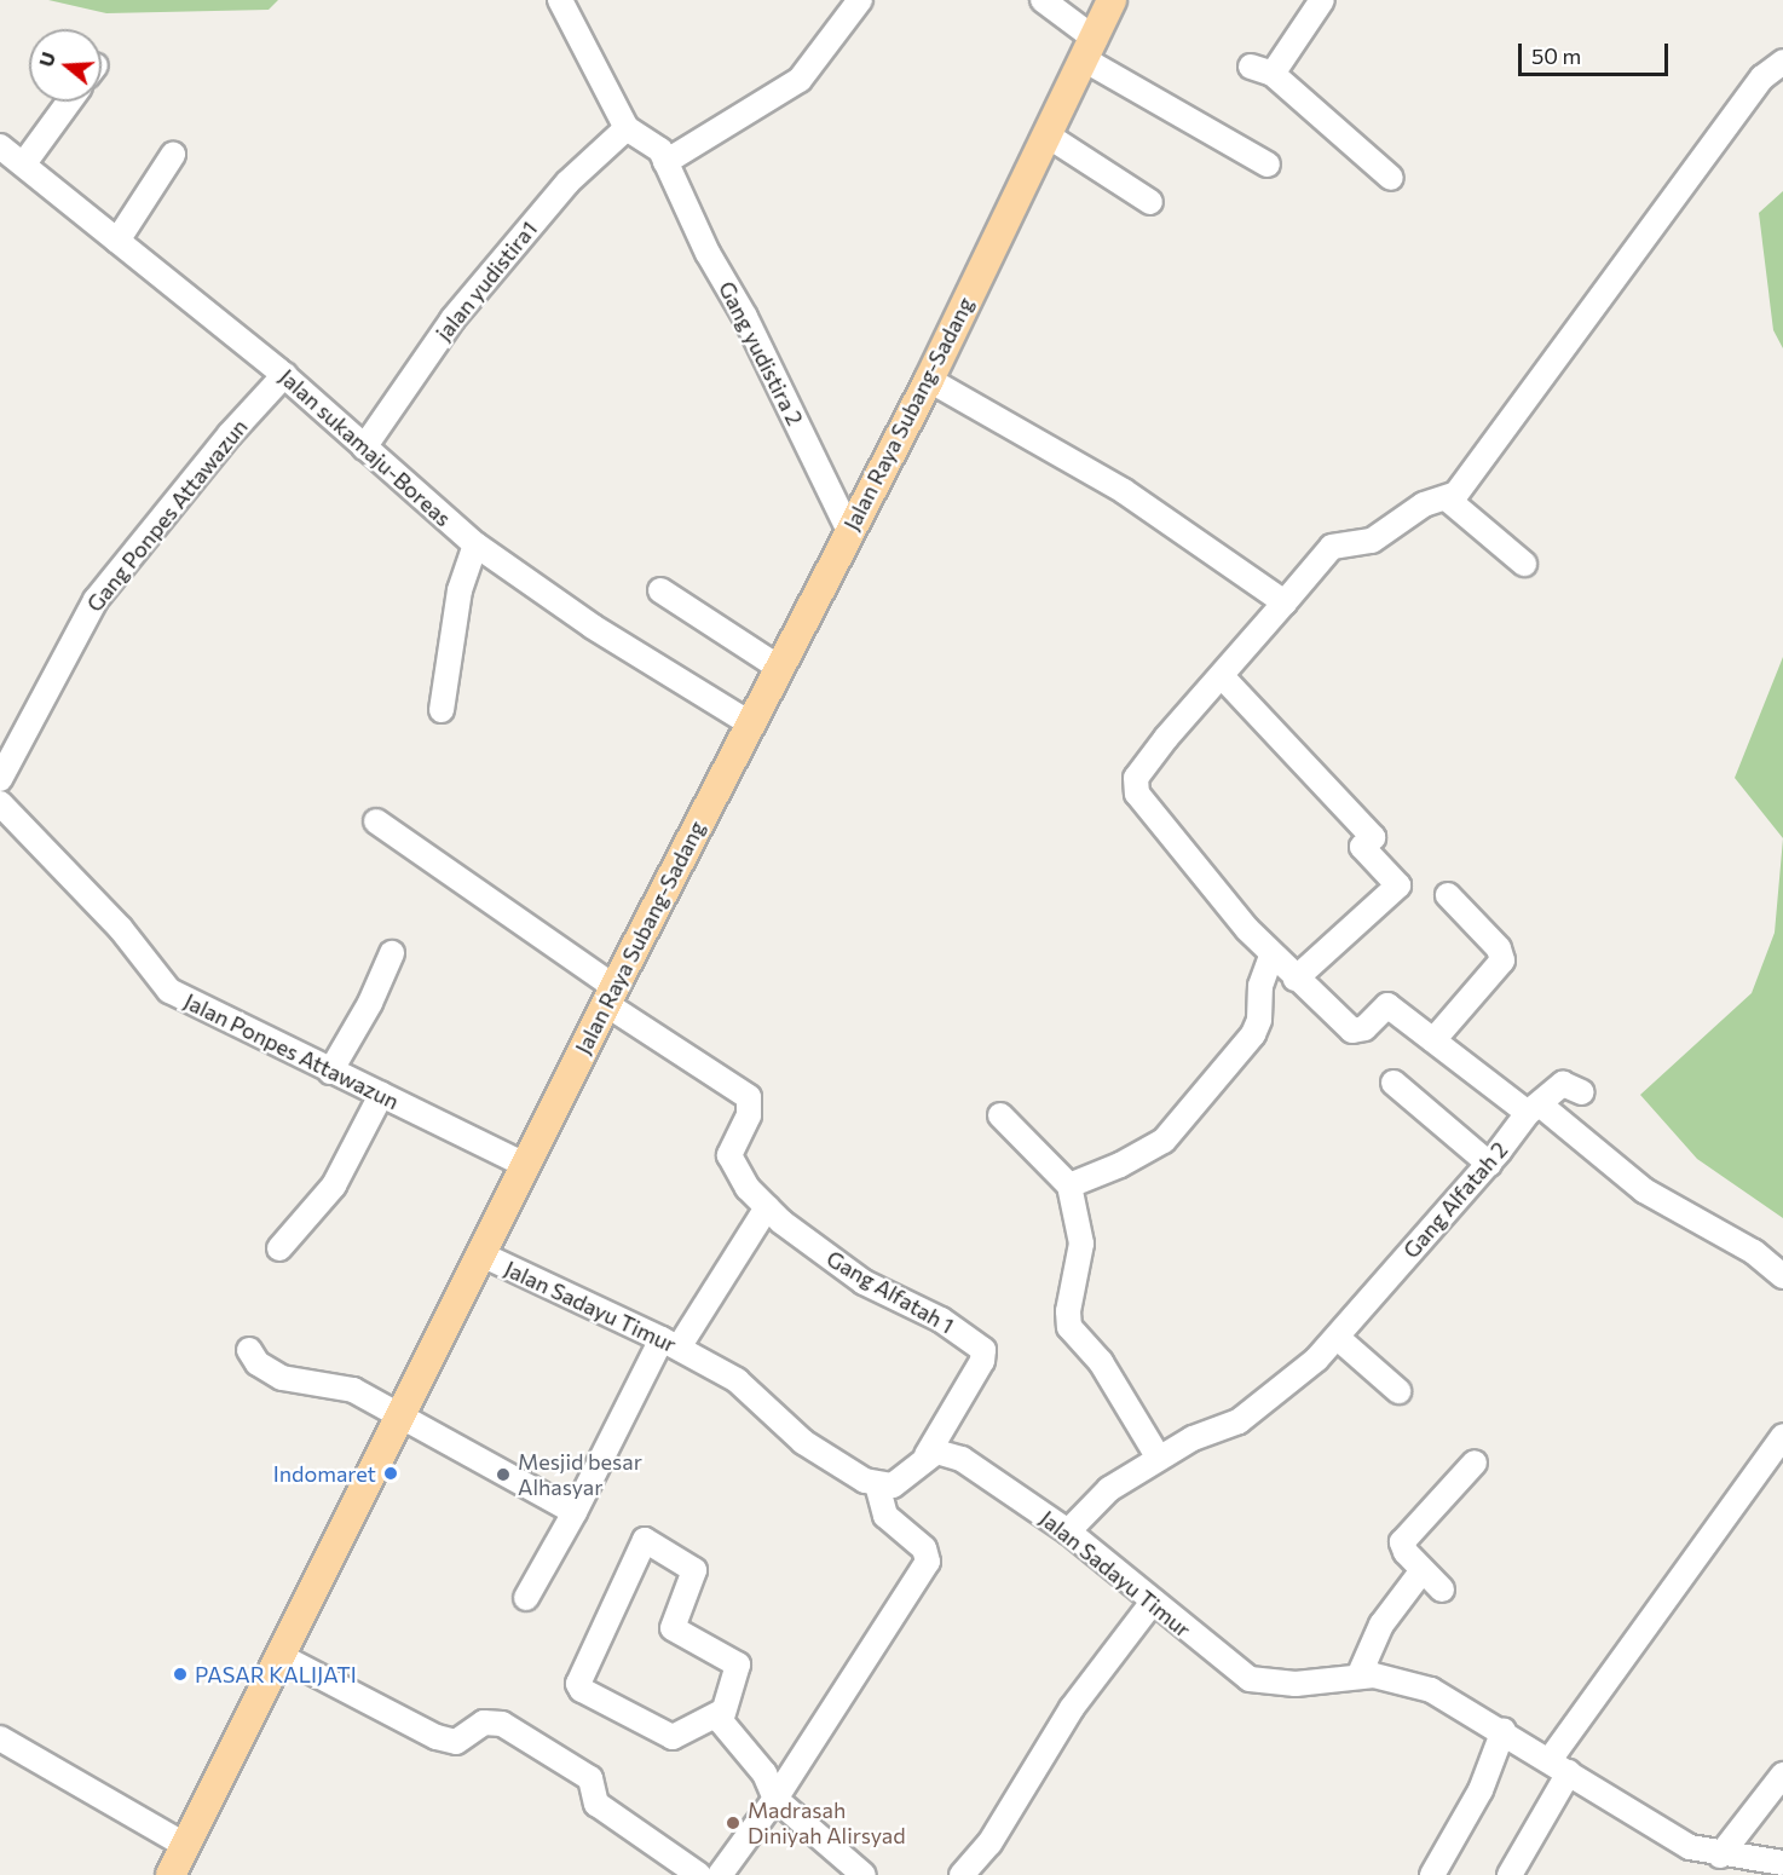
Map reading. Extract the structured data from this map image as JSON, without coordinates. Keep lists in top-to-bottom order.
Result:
{
  "streets": {
    "main road": ["Jalan Raya Subang-Sadang"],
    "street": [
      "jalan yudistira1",
      "Gang yudistira 2",
      "Jalan sukamaju-Boreas",
      "Gang Ponpes Attawazun",
      "Jalan Ponpes Attawazun",
      "Gang Alfatah 2",
      "Gang Alfatah 1",
      "Jalan Sadayu Timur"
    ]
  },
  "crossings": [
    ["jalan yudistira1", "Gang yudistira 2"],
    ["jalan yudistira1", "Jalan sukamaju-Boreas"],
    ["Gang yudistira 2", "Jalan Raya Subang-Sadang"],
    ["Jalan Raya Subang-Sadang", "Jalan sukamaju-Boreas"],
    ["Jalan Raya Subang-Sadang", "Jalan Ponpes Attawazun"],
    ["Jalan Raya Subang-Sadang", "Gang Alfatah 1"],
    ["Jalan Raya Subang-Sadang", "Jalan Sadayu Timur"],
    ["Jalan sukamaju-Boreas", "Gang Ponpes Attawazun"],
    ["Gang Alfatah 2", "Jalan Sadayu Timur"],
    ["Gang Alfatah 1", "Jalan Sadayu Timur"]
  ],
  "places": [
    "Indomaret",
    "Mesjid besar Alhasyar",
    "PASAR KALIJATI",
    "Madrasah Diniyah Alirsyad"
  ],
  "scale_bar": "50 m",
  "north": "left"
}
